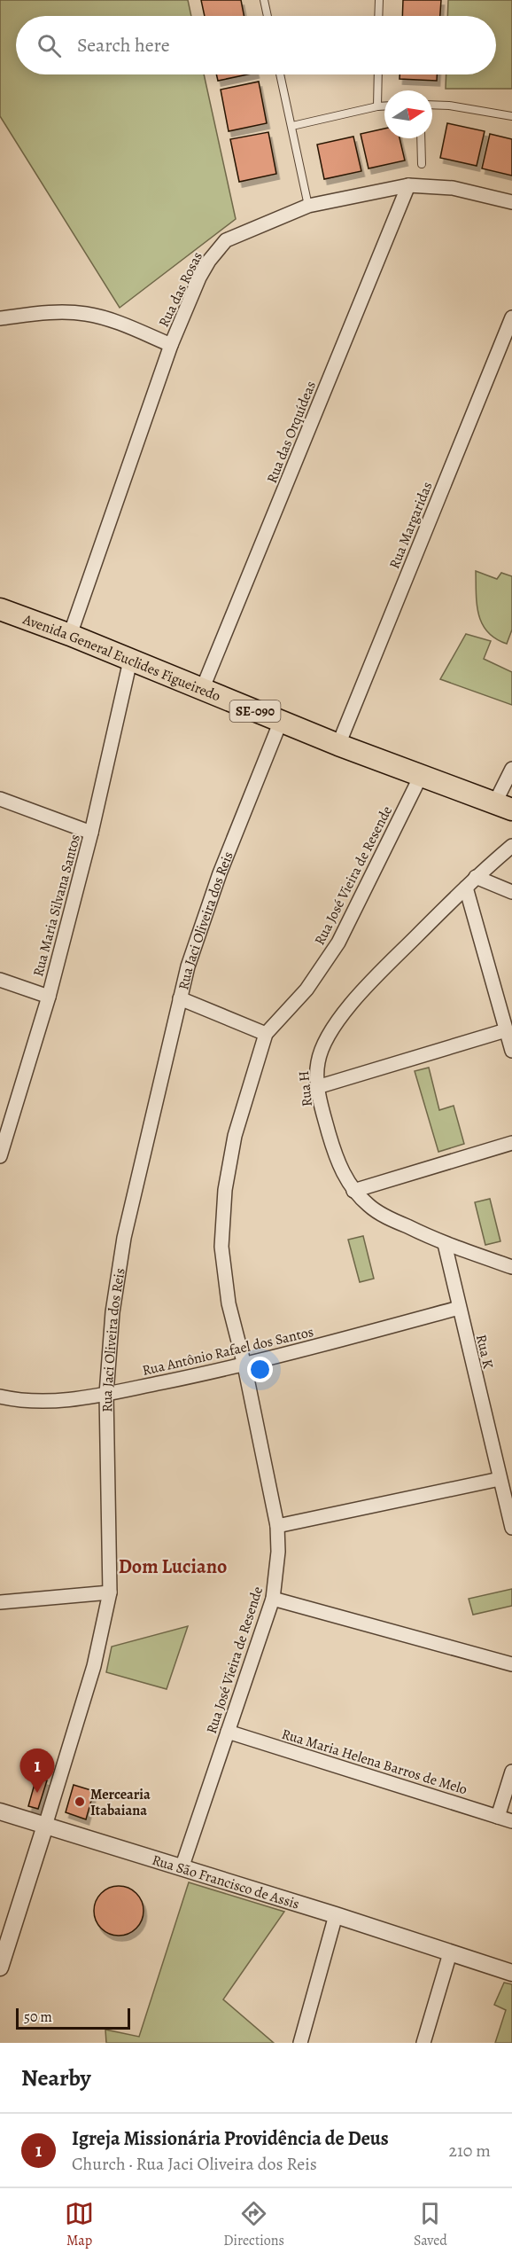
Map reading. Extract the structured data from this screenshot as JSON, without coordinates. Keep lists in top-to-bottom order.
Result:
{
  "streets": {
    "main road": ["Avenida General Euclides Figueiredo", "SE-090"],
    "street": [
      "Rua das Rosas",
      "Rua das Orquídeas",
      "Rua Margaridas",
      "Rua José Vieira de Resende",
      "Rua Maria Silvana Santos",
      "Rua Jaci Oliveira dos Reis",
      "Rua H",
      "Rua Antônio Rafael dos Santos",
      "Rua K",
      "Rua Maria Helena Barros de Melo",
      "Rua São Francisco de Assis"
    ]
  },
  "crossings": [
    ["Rua das Rosas", "Rua das Orquídeas"],
    ["Rua das Rosas", "Avenida General Euclides Figueiredo"],
    ["Rua das Orquídeas", "Avenida General Euclides Figueiredo"],
    ["Rua Margaridas", "Avenida General Euclides Figueiredo"],
    ["Avenida General Euclides Figueiredo", "Rua José Vieira de Resende"],
    ["Avenida General Euclides Figueiredo", "Rua Maria Silvana Santos"],
    ["Avenida General Euclides Figueiredo", "Rua Jaci Oliveira dos Reis"],
    ["Rua José Vieira de Resende", "Rua Antônio Rafael dos Santos"],
    ["Rua José Vieira de Resende", "Rua Maria Helena Barros de Melo"],
    ["Rua José Vieira de Resende", "Rua São Francisco de Assis"],
    ["Rua Jaci Oliveira dos Reis", "Rua Antônio Rafael dos Santos"],
    ["Rua Jaci Oliveira dos Reis", "Rua São Francisco de Assis"],
    ["Rua H", "Rua K"],
    ["Rua Antônio Rafael dos Santos", "Rua K"]
  ],
  "districts": ["Dom Luciano"],
  "places": ["Mercearia Itabaiana"],
  "scale_bar": "50 m",
  "north": "right",
  "page": {
    "search": "Search here",
    "pins": "1",
    "scale": "50 m",
    "heading": "Nearby",
    "list": [
      {
        "mark": "1",
        "name": "Igreja Missionária Providência de Deus",
        "note": "Church · Rua Jaci Oliveira dos Reis",
        "value": "210 m"
      }
    ],
    "nav": ["Map", "Directions", "Saved"]
  }
}
